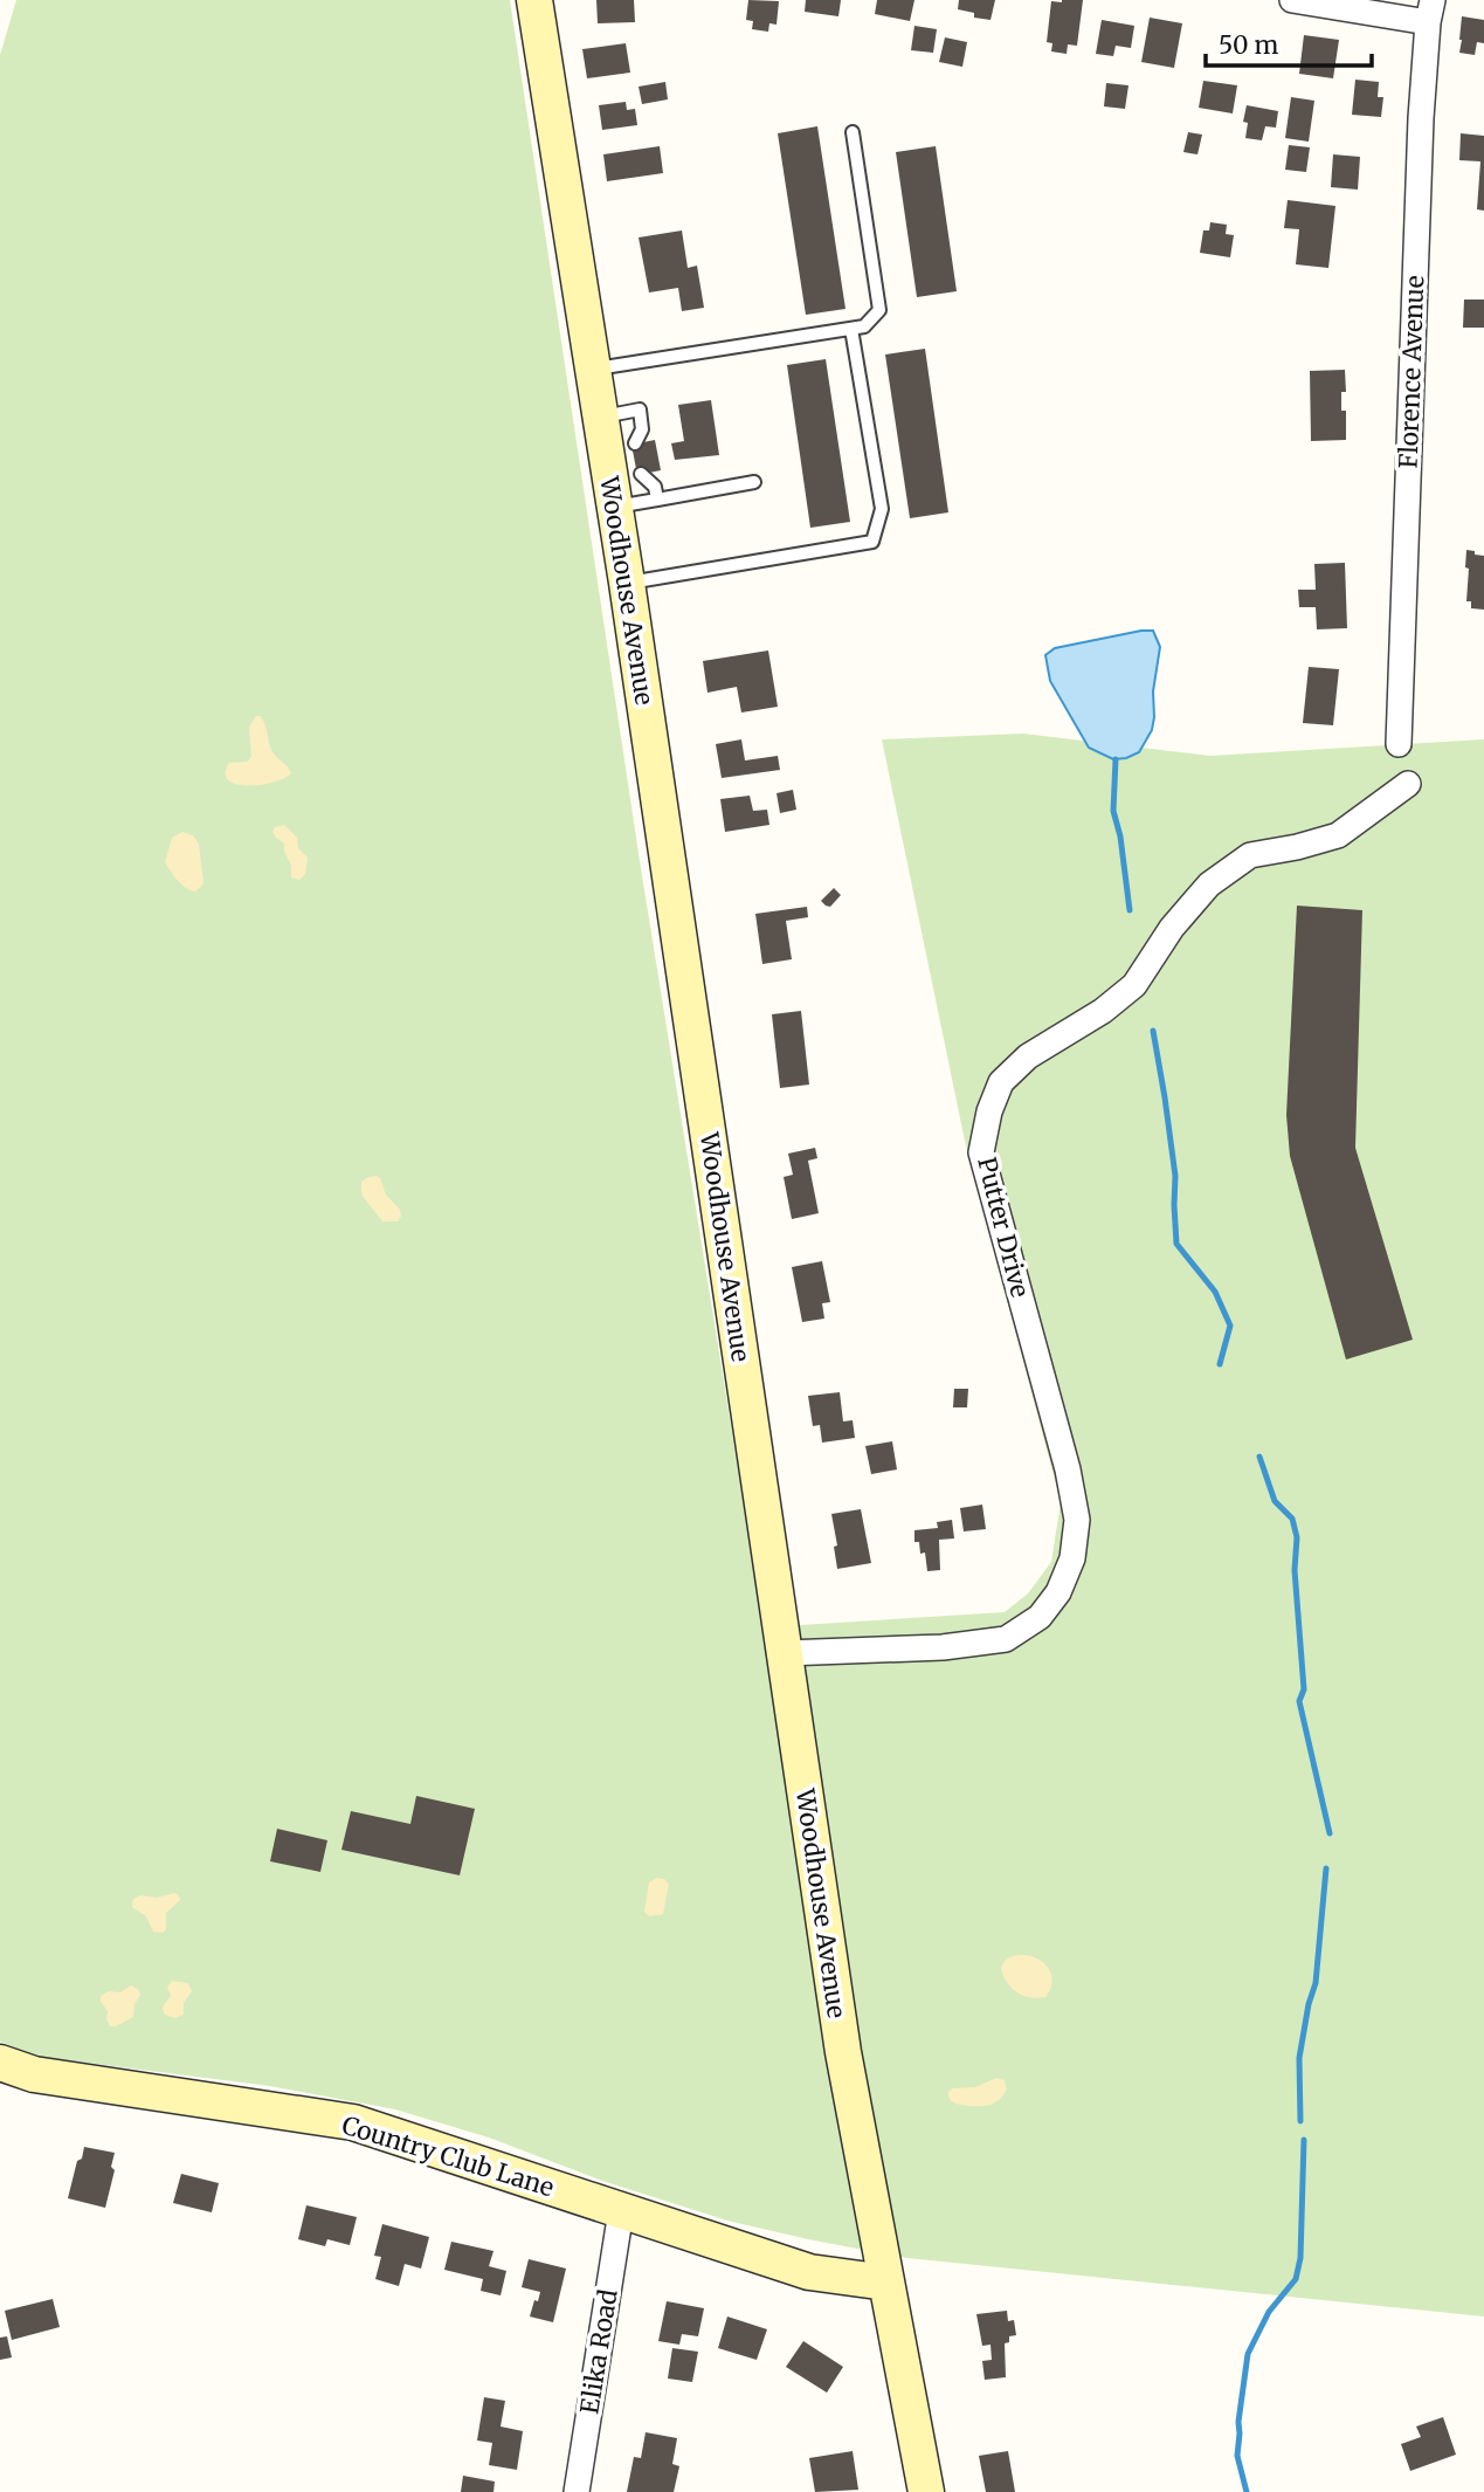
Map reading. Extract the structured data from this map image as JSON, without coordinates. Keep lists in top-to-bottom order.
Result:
{
  "streets": {
    "main road": ["Woodhouse Avenue", "Country Club Lane"],
    "street": ["Florence Avenue", "Putter Drive", "Elika Road"]
  },
  "crossings": [
    ["Woodhouse Avenue", "Putter Drive"],
    ["Woodhouse Avenue", "Country Club Lane"],
    ["Country Club Lane", "Elika Road"]
  ],
  "scale_bar": "50 m"
}
